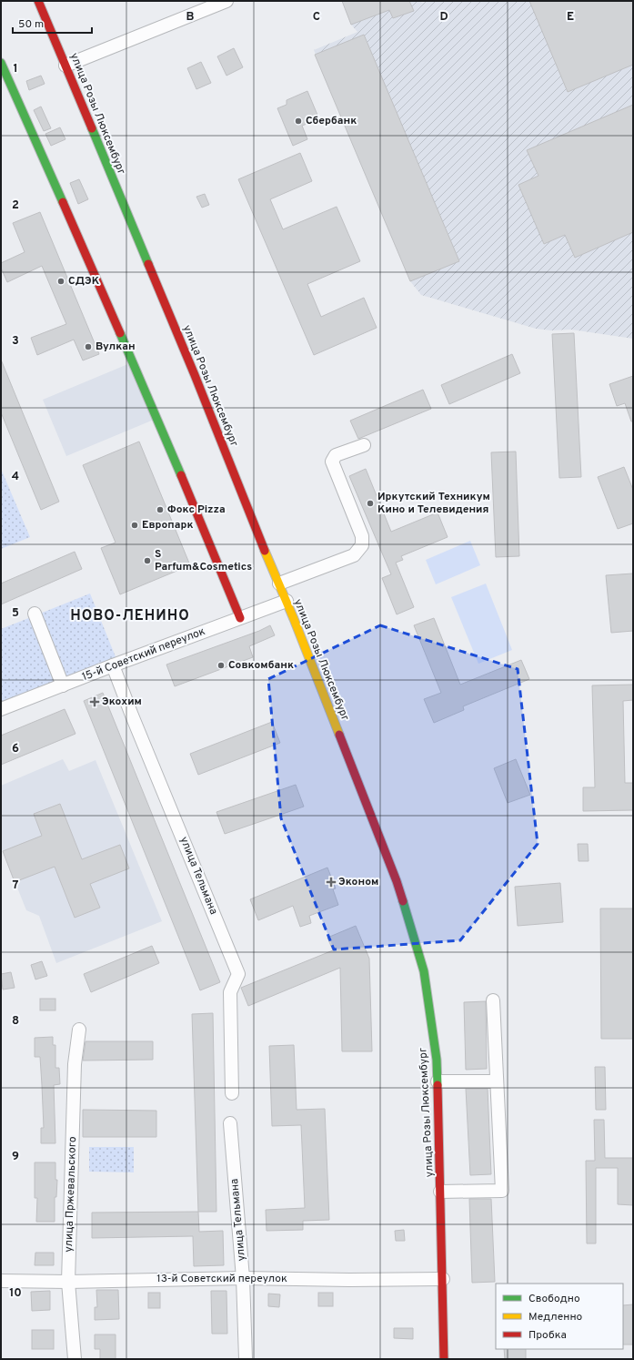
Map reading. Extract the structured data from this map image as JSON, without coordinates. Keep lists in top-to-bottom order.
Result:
{
  "streets": {
    "main road": ["улица Розы Люксембург"],
    "street": [
      "15-й Советский переулок",
      "улица Тельмана",
      "улица Пржевальского",
      "13-й Советский переулок"
    ]
  },
  "crossings": [
    ["улица Розы Люксембург", "15-й Советский переулок"],
    ["улица Розы Люксембург", "13-й Советский переулок"],
    ["15-й Советский переулок", "улица Тельмана"],
    ["улица Тельмана", "13-й Советский переулок"],
    ["улица Пржевальского", "13-й Советский переулок"]
  ],
  "districts": ["НОВО-ЛЕНИНО"],
  "places": {
    "other": [
      "Сбербанк",
      "СДЭК",
      "Вулкан",
      "Иркутский Техникум Кино и Телевидения",
      "Фокс Pizza",
      "Европарк",
      "S Parfum&Cosmetics",
      "Совкомбанк"
    ],
    "health": ["Экохим", "Эконом"]
  },
  "legend": ["Свободно", "Медленно", "Пробка"],
  "scale_bar": "50 m",
  "grid": {
    "columns": [
      "B",
      "C",
      "D",
      "E"
    ],
    "rows": [
      "1",
      "2",
      "3",
      "4",
      "5",
      "6",
      "7",
      "8",
      "9",
      "10"
    ]
  }
}
